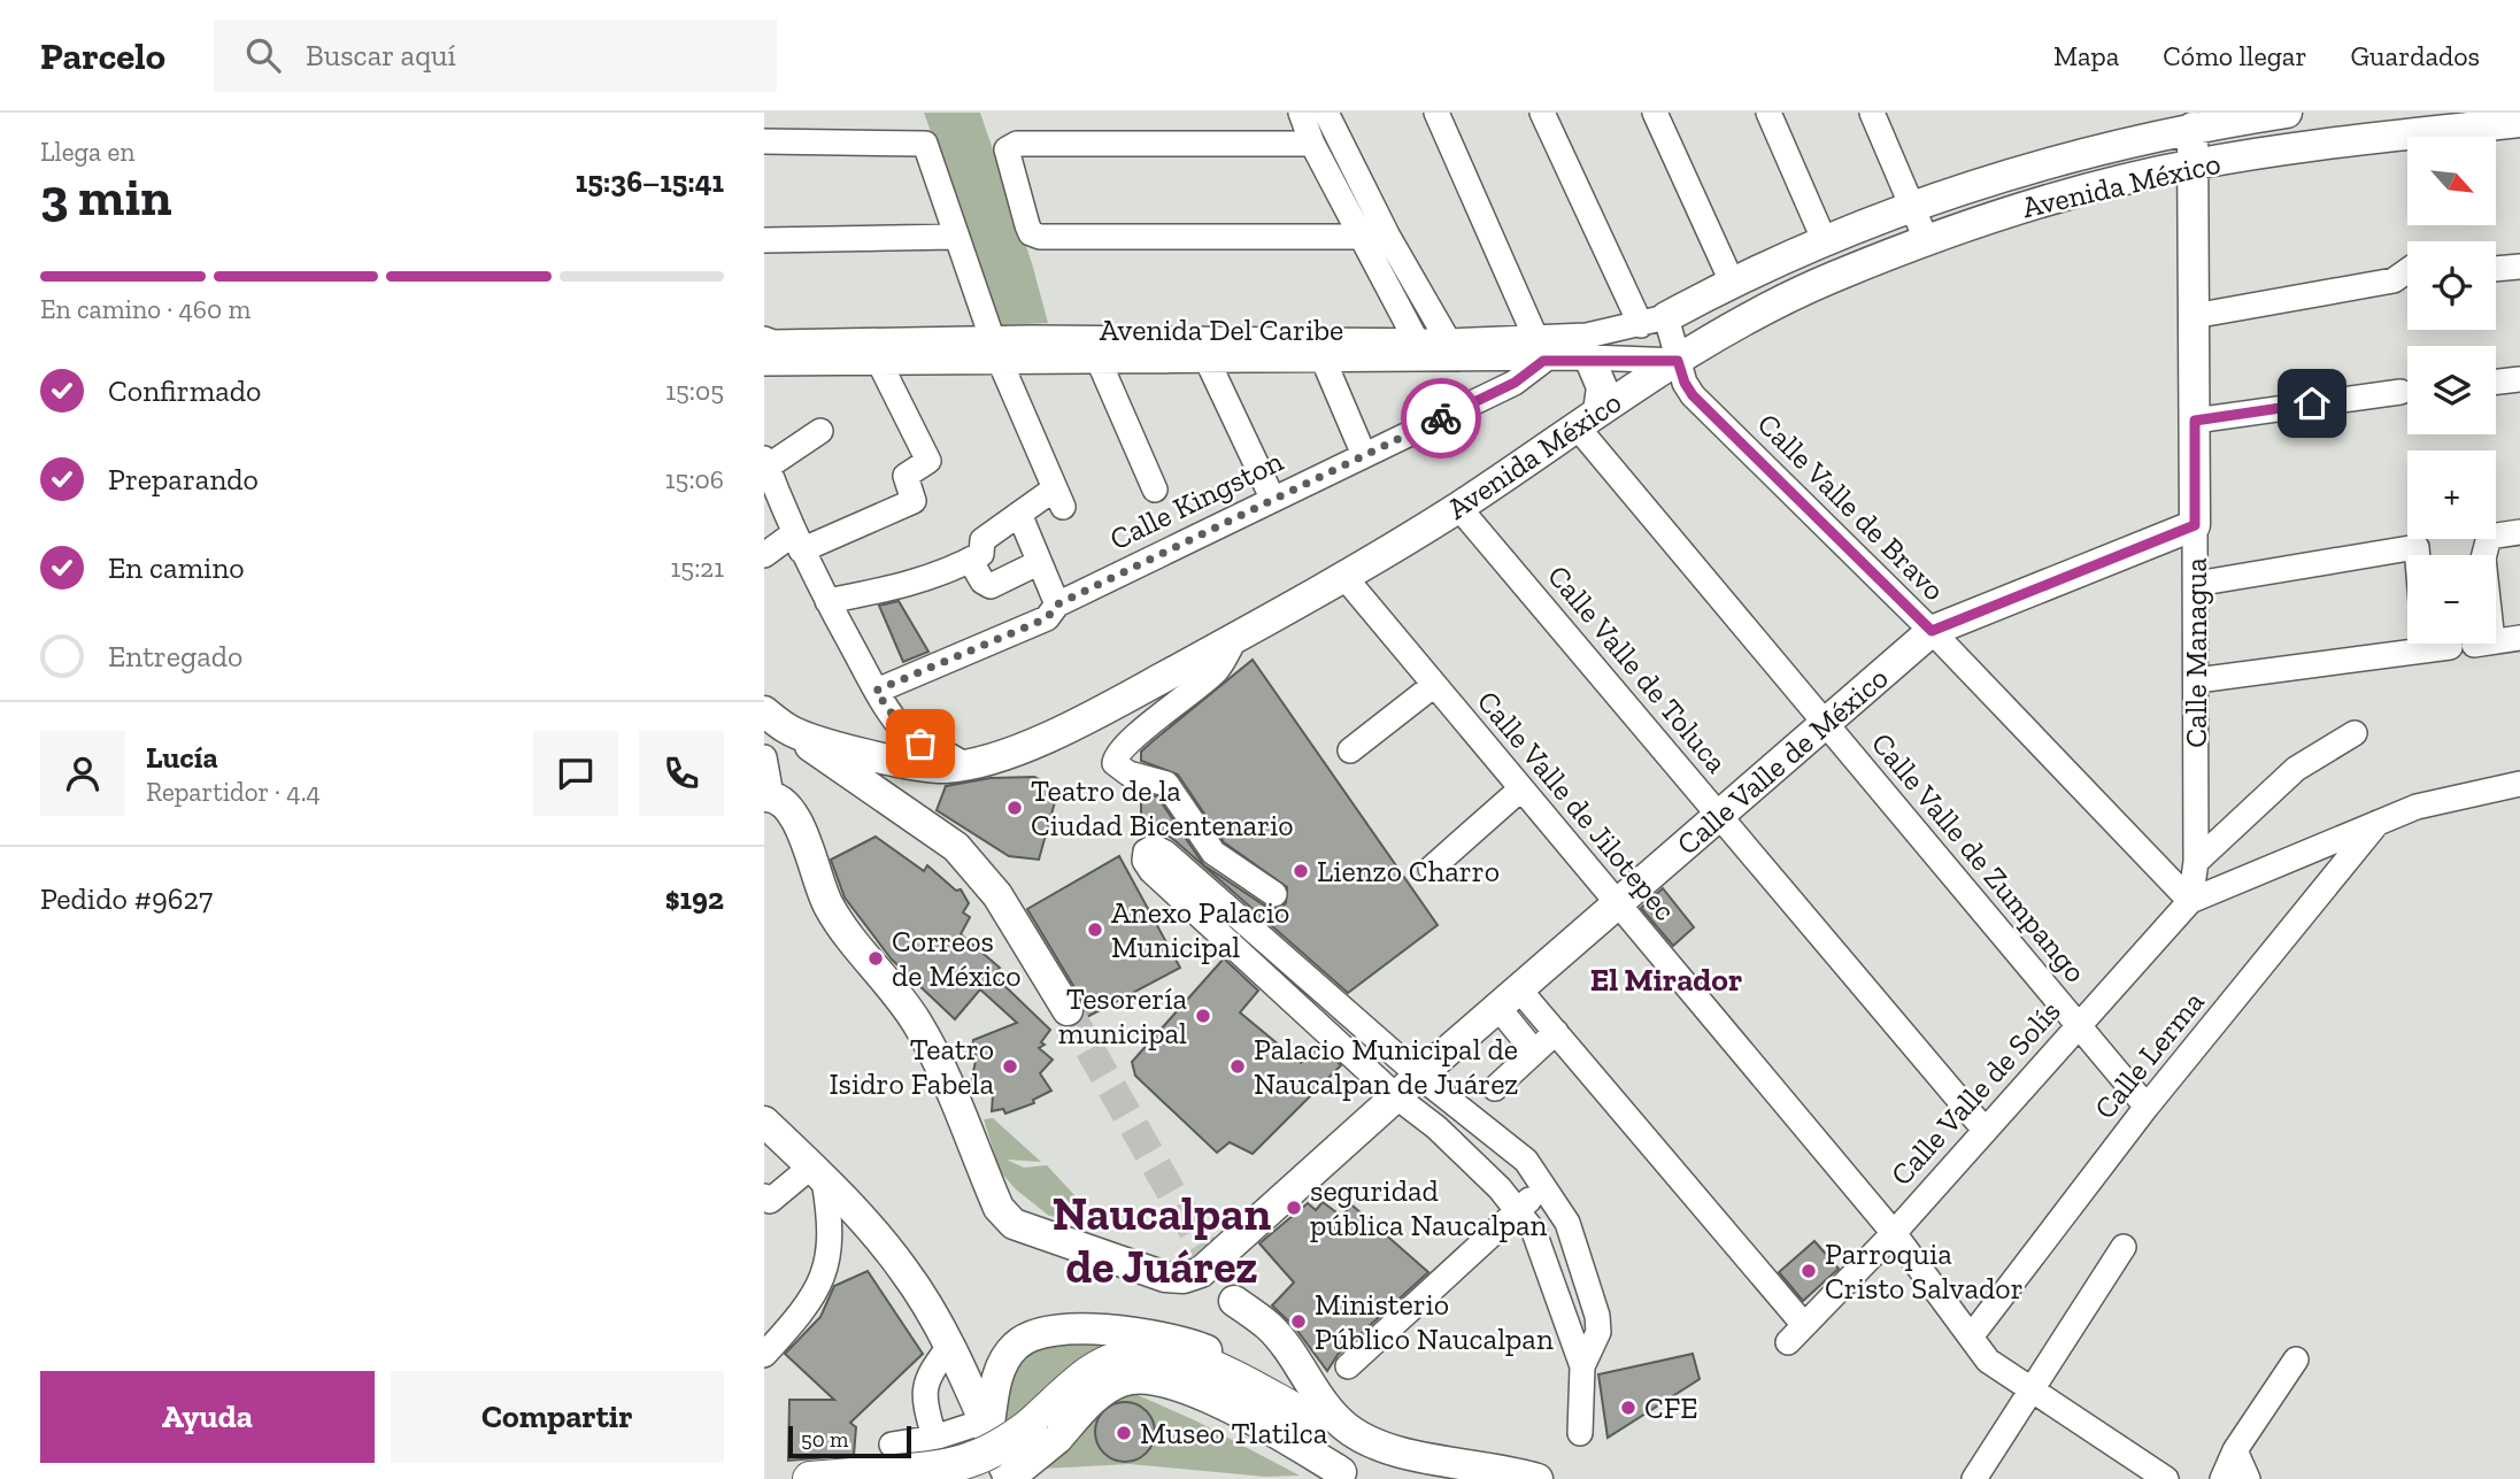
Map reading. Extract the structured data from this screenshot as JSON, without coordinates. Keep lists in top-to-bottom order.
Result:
{
  "streets": {
    "main road": ["Avenida México", "Calle Managua", "Calle Valle de México"],
    "street": [
      "Avenida Del Caribe",
      "Calle Kingston",
      "Calle Valle de Bravo",
      "Calle Valle de Toluca",
      "Calle Valle de Jilotepec",
      "Calle Valle de Zumpango",
      "Calle Lerma",
      "Calle Valle de Solís"
    ]
  },
  "crossings": [
    ["Avenida México", "Avenida Del Caribe"],
    ["Avenida México", "Calle Valle de Bravo"],
    ["Avenida México", "Calle Managua"],
    ["Avenida México", "Calle Valle de Toluca"],
    ["Avenida México", "Calle Valle de Jilotepec"],
    ["Avenida México", "Calle Valle de Zumpango"],
    ["Avenida Del Caribe", "Calle Kingston"],
    ["Avenida Del Caribe", "Calle Valle de Bravo"],
    ["Calle Valle de Bravo", "Calle Managua"],
    ["Calle Valle de Bravo", "Calle Valle de México"],
    ["Calle Valle de Bravo", "Calle Valle de Solís"],
    ["Calle Managua", "Calle Valle de México"],
    ["Calle Managua", "Calle Valle de Solís"],
    ["Calle Valle de Toluca", "Calle Valle de México"],
    ["Calle Valle de Toluca", "Calle Valle de Solís"],
    ["Calle Valle de México", "Calle Valle de Jilotepec"],
    ["Calle Valle de México", "Calle Valle de Zumpango"],
    ["Calle Valle de Jilotepec", "Calle Lerma"],
    ["Calle Valle de Jilotepec", "Calle Valle de Solís"],
    ["Calle Valle de Zumpango", "Calle Lerma"],
    ["Calle Valle de Zumpango", "Calle Valle de Solís"]
  ],
  "districts": ["El Mirador", "Naucalpan de Juárez"],
  "places": [
    "Teatro de la Ciudad Bicentenario",
    "Lienzo Charro",
    "Anexo Palacio Municipal",
    "Correos de México",
    "Tesorería municipal",
    "Teatro Isidro Fabela",
    "Palacio Municipal de Naucalpan de Juárez",
    "seguridad pública Naucalpan",
    "Parroquia Cristo Salvador",
    "Ministerio Público Naucalpan",
    "CFE",
    "Museo Tlatilca"
  ],
  "scale_bar": "50 m",
  "north": "bottom right",
  "page": {
    "header": "Parcelo",
    "search": "Buscar aquí",
    "nav": ["Mapa", "Cómo llegar", "Guardados"],
    "heading": ["3 min", "Llega en", "15:36–15:41"],
    "panel": [
      "Lucía",
      "Repartidor · 4.4",
      "Pedido #9627",
      "$192"
    ],
    "map_buttons": ["+", "−"],
    "bar": "En camino · 460 m",
    "list": [
      ["Confirmado", "15:05"],
      ["Preparando", "15:06"],
      ["En camino", "15:21"],
      "Entregado"
    ],
    "buttons": ["Ayuda", "Compartir"],
    "scale": "50 m"
  }
}
